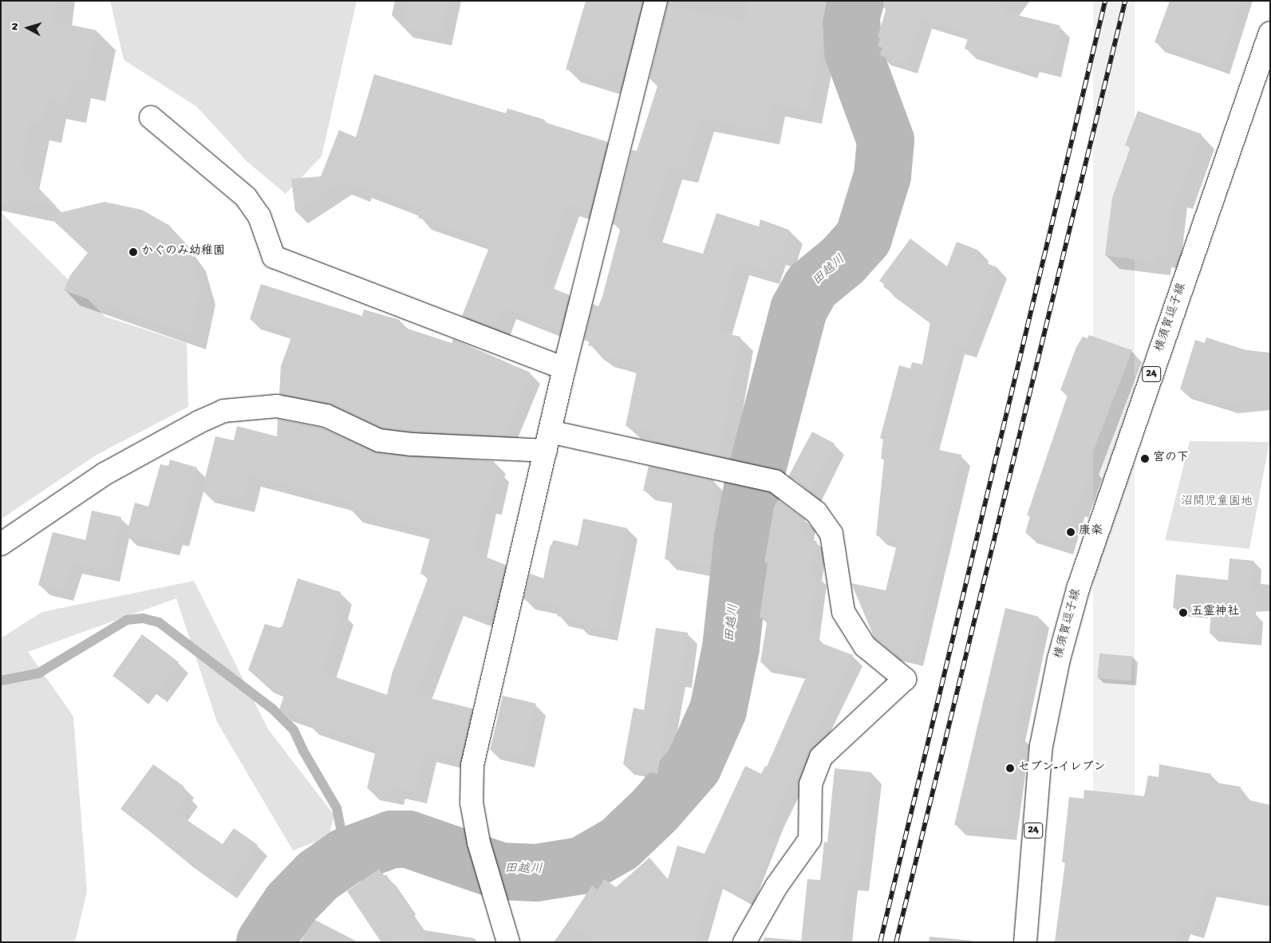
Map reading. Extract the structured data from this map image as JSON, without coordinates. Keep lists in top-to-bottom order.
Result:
{
  "streets": {
    "street": ["横須賀逗子線", "24"]
  },
  "water": ["田越川"],
  "parks": ["沼間児童園地"],
  "places": [
    "かぐのみ幼稚園",
    "宮の下",
    "康楽",
    "五霊神社",
    "セブン-イレブン"
  ],
  "north": "left"
}
